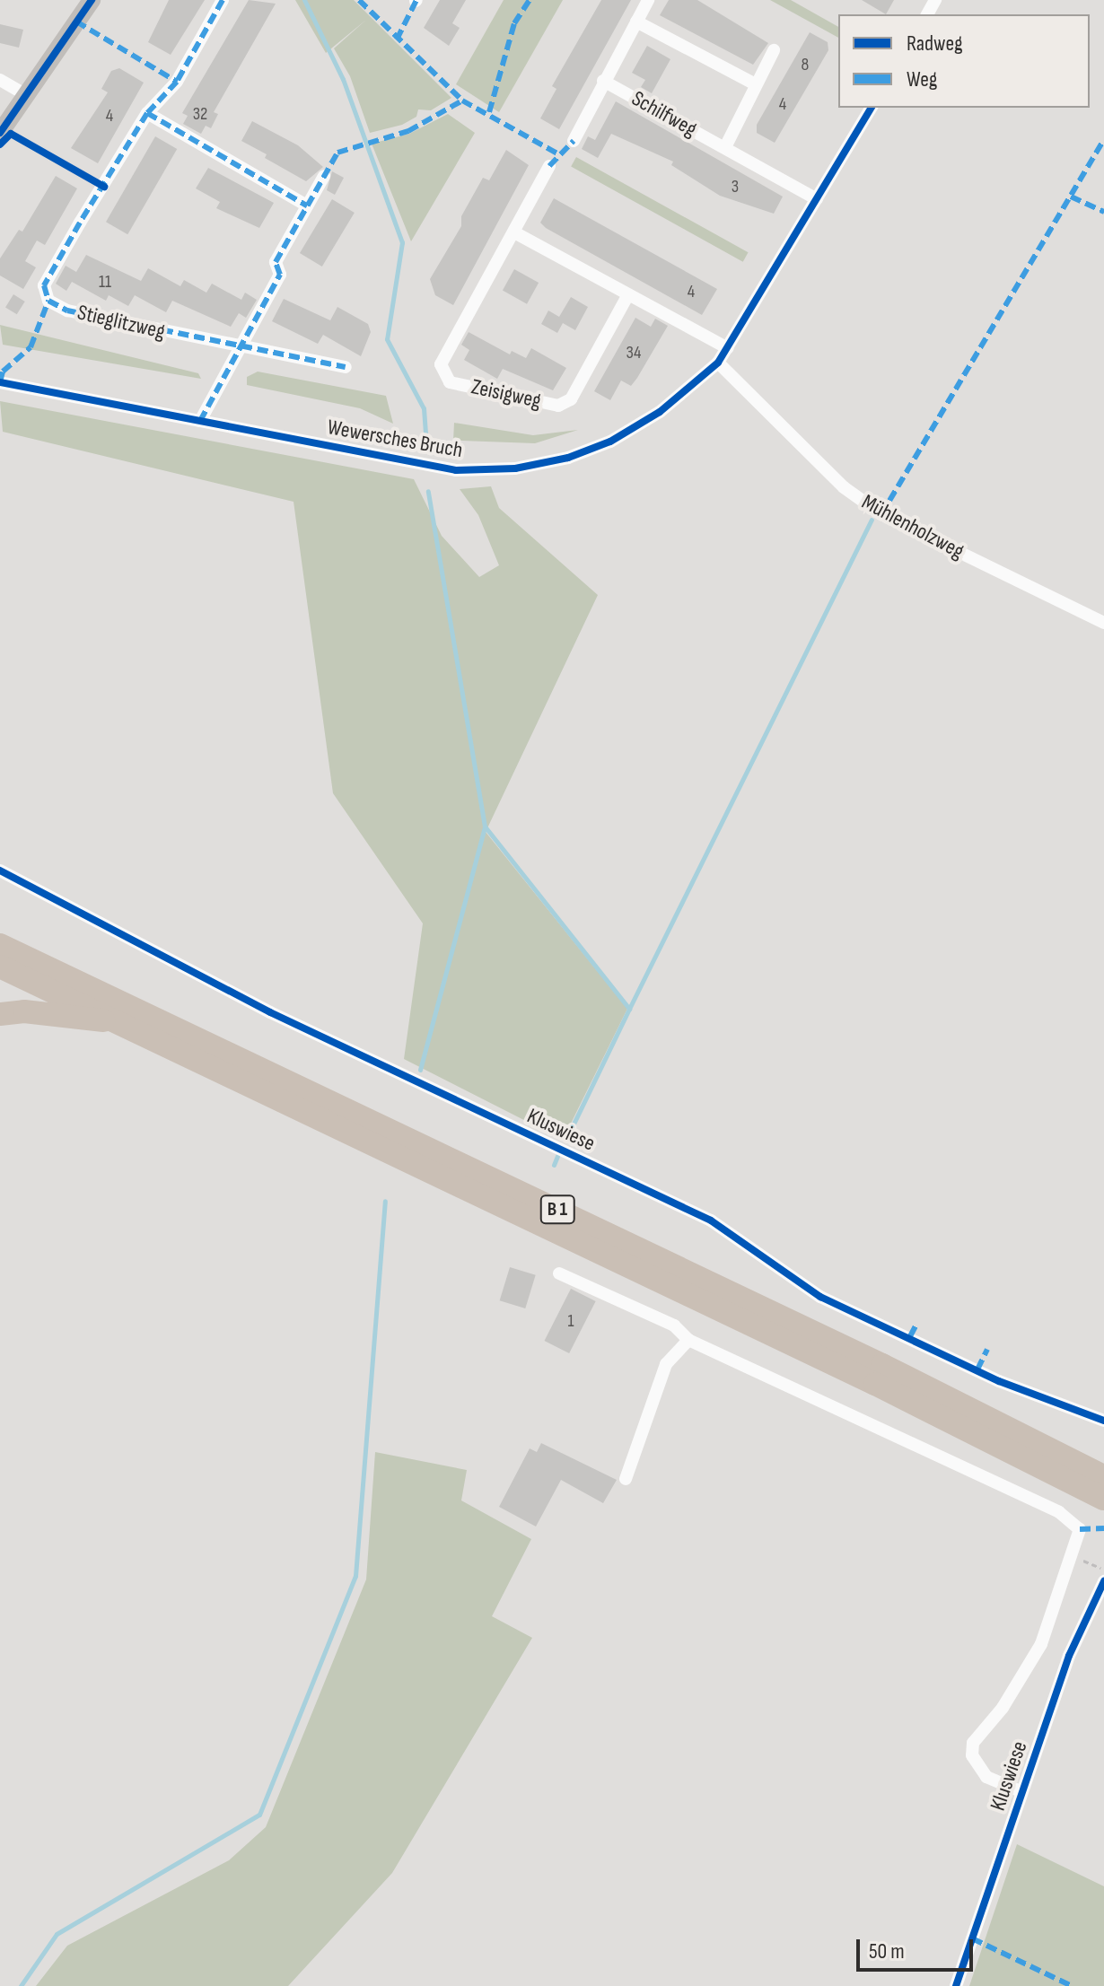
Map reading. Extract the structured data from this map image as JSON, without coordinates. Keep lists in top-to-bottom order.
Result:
{
  "streets": {
    "highway": ["B 1"],
    "street": [
      "Schilfweg",
      "Stieglitzweg",
      "Zeisigweg",
      "Wewersches Bruch",
      "Mühlenholzweg",
      "Kluswiese"
    ]
  },
  "crossings": [
    ["Schilfweg", "Wewersches Bruch"],
    ["Wewersches Bruch", "Mühlenholzweg"]
  ],
  "house_numbers": [
    "8",
    "4",
    "32",
    "4",
    "3",
    "11",
    "4",
    "34",
    "1"
  ],
  "legend": ["Radweg", "Weg"],
  "scale_bar": "50 m"
}
